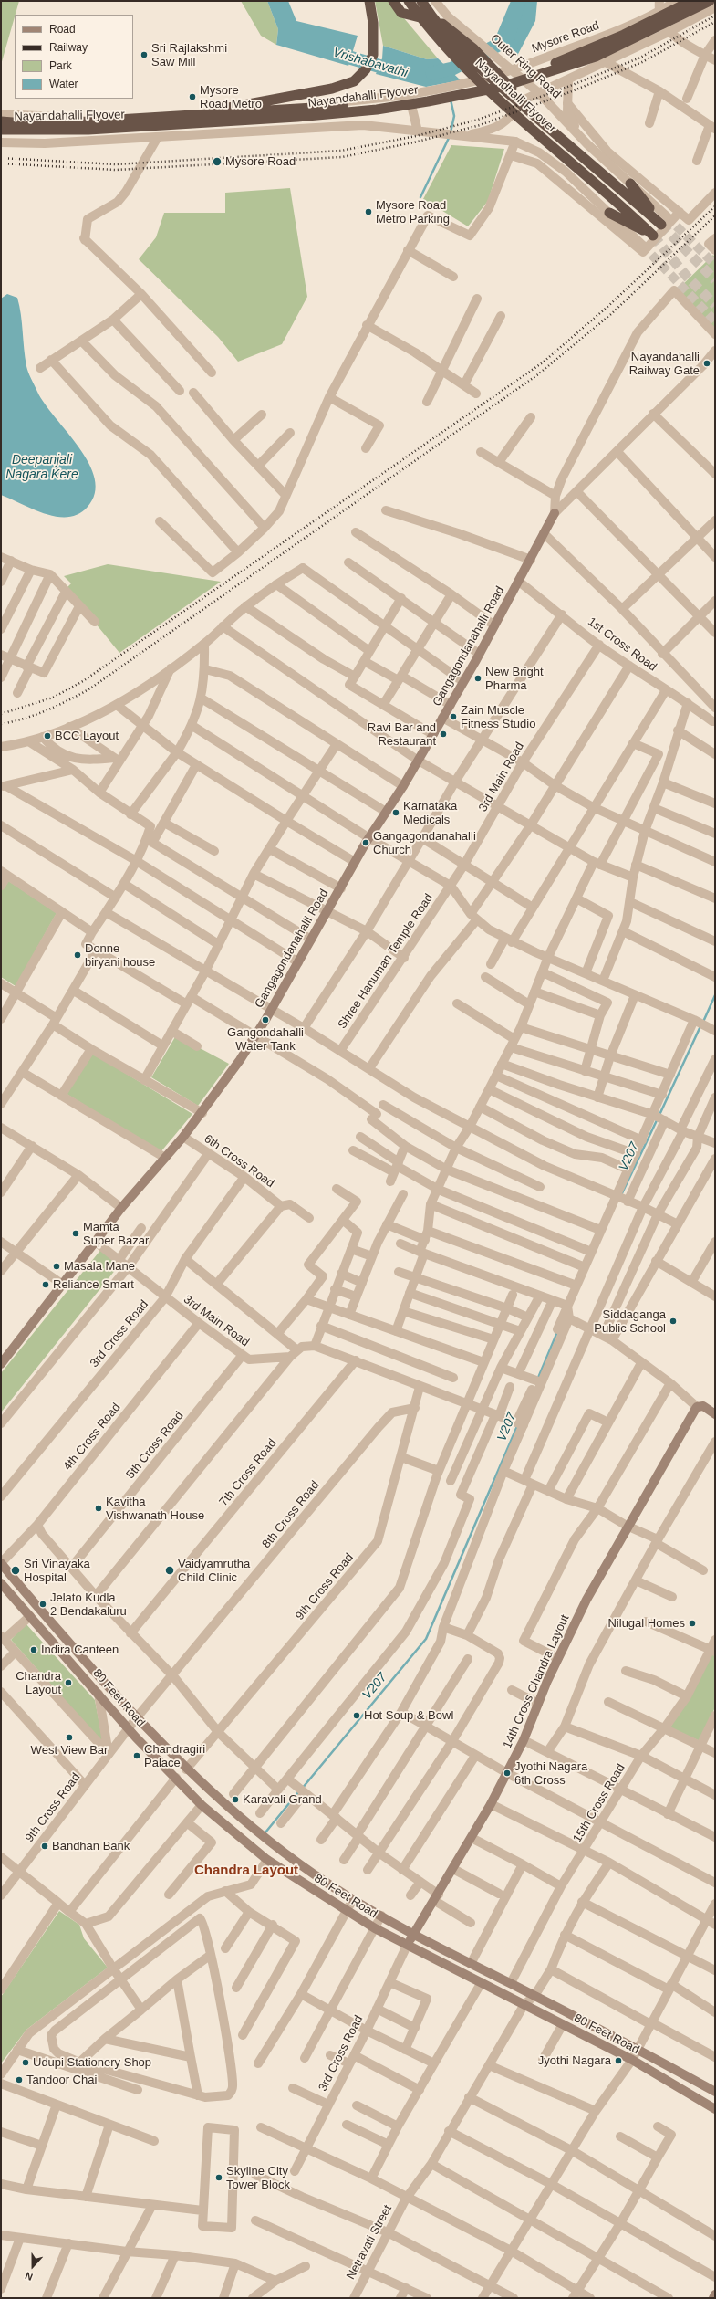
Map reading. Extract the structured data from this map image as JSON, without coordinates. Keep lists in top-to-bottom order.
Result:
{
  "streets": {
    "highway": ["Nayandhalli Flyover", "Nayandahalli Flyover"],
    "main road": ["Gangagondanahalli Road", "14th Cross Chandra Layout", "80 Feet Road"],
    "street": [
      "Mysore Road",
      "Outer Ring Road",
      "1st Cross Road",
      "3rd Main Road",
      "Shree Hanuman Temple Road",
      "6th Cross Road",
      "3rd Cross Road",
      "4th Cross Road",
      "5th Cross Road",
      "7th Cross Road",
      "8th Cross Road",
      "9th Cross Road",
      "15th Cross Road",
      "Netravati Street"
    ]
  },
  "crossings": [
    ["Mysore Road", "Outer Ring Road"],
    ["1st Cross Road", "Gangagondanahalli Road"],
    ["1st Cross Road", "3rd Main Road"],
    ["Gangagondanahalli Road", "3rd Main Road"],
    ["Gangagondanahalli Road", "6th Cross Road"],
    ["3rd Main Road", "Shree Hanuman Temple Road"],
    ["3rd Main Road", "3rd Cross Road"],
    ["3rd Main Road", "4th Cross Road"],
    ["3rd Main Road", "5th Cross Road"],
    ["6th Cross Road", "3rd Cross Road"],
    ["3rd Cross Road", "14th Cross Chandra Layout"],
    ["3rd Cross Road", "80 Feet Road"],
    ["4th Cross Road", "80 Feet Road"],
    ["8th Cross Road", "9th Cross Road"],
    ["8th Cross Road", "80 Feet Road"],
    ["9th Cross Road", "80 Feet Road"],
    ["14th Cross Chandra Layout", "80 Feet Road"],
    ["80 Feet Road", "15th Cross Road"],
    ["80 Feet Road", "Netravati Street"]
  ],
  "districts": ["Chandra Layout"],
  "water": ["Vrishabavathi", "Deepanjali Nagara Kere", "V207"],
  "places": [
    "Sri Rajlakshmi Saw Mill",
    "Mysore Road Metro",
    "Mysore Road",
    "Mysore Road Metro Parking",
    "Nayandahalli Railway Gate",
    "New Bright Pharma",
    "Zain Muscle Fitness Studio",
    "Ravi Bar and Restaurant",
    "BCC Layout",
    "Karnataka Medicals",
    "Gangagondanahalli Church",
    "Donne biryani house",
    "Gangondahalli Water Tank",
    "Mamta Super Bazar",
    "Masala Mane",
    "Reliance Smart",
    "Siddaganga Public School",
    "Kavitha Vishwanath House",
    "Sri Vinayaka Hospital",
    "Vaidyamrutha Child Clinic",
    "Jelato Kudla 2 Bendakaluru",
    "Nilugal Homes",
    "Indira Canteen",
    "Chandra Layout",
    "Hot Soup & Bowl",
    "West View Bar",
    "Chandragiri Palace",
    "Jyothi Nagara 6th Cross",
    "Karavali Grand",
    "Bandhan Bank",
    "Jyothi Nagara",
    "Udupi Stationery Shop",
    "Tandoor Chai",
    "Skyline City Tower Block"
  ],
  "legend": [
    "Road",
    "Railway",
    "Park",
    "Water"
  ],
  "north": "bottom"
}
